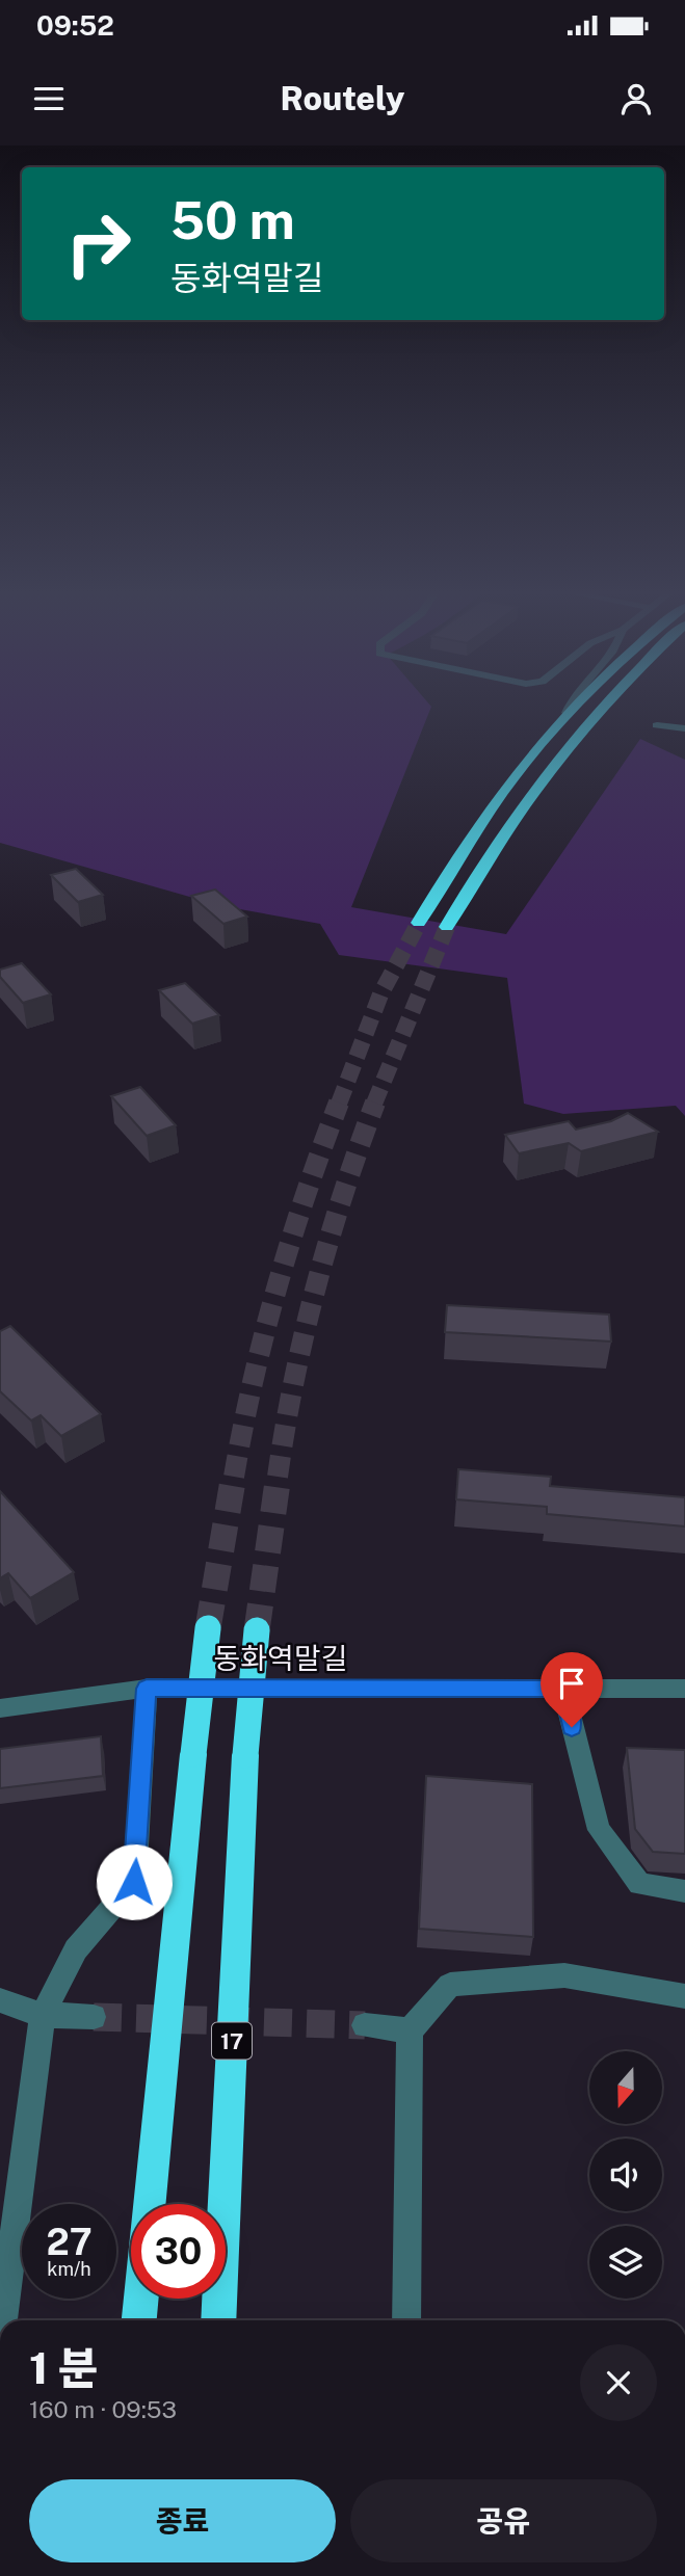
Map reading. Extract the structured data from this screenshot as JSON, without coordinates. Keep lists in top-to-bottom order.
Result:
{
  "streets": {
    "highway": ["17"],
    "street": ["동화역말길"]
  },
  "north": "bottom",
  "page": {
    "status": "09:52",
    "header": "Routely",
    "turn": ["50 m", "동화역말길"],
    "speed": "27 km/h",
    "limit": "30",
    "heading": ["1 분", "160 m · 09:53"],
    "buttons": ["종료", "공유"]
  }
}
